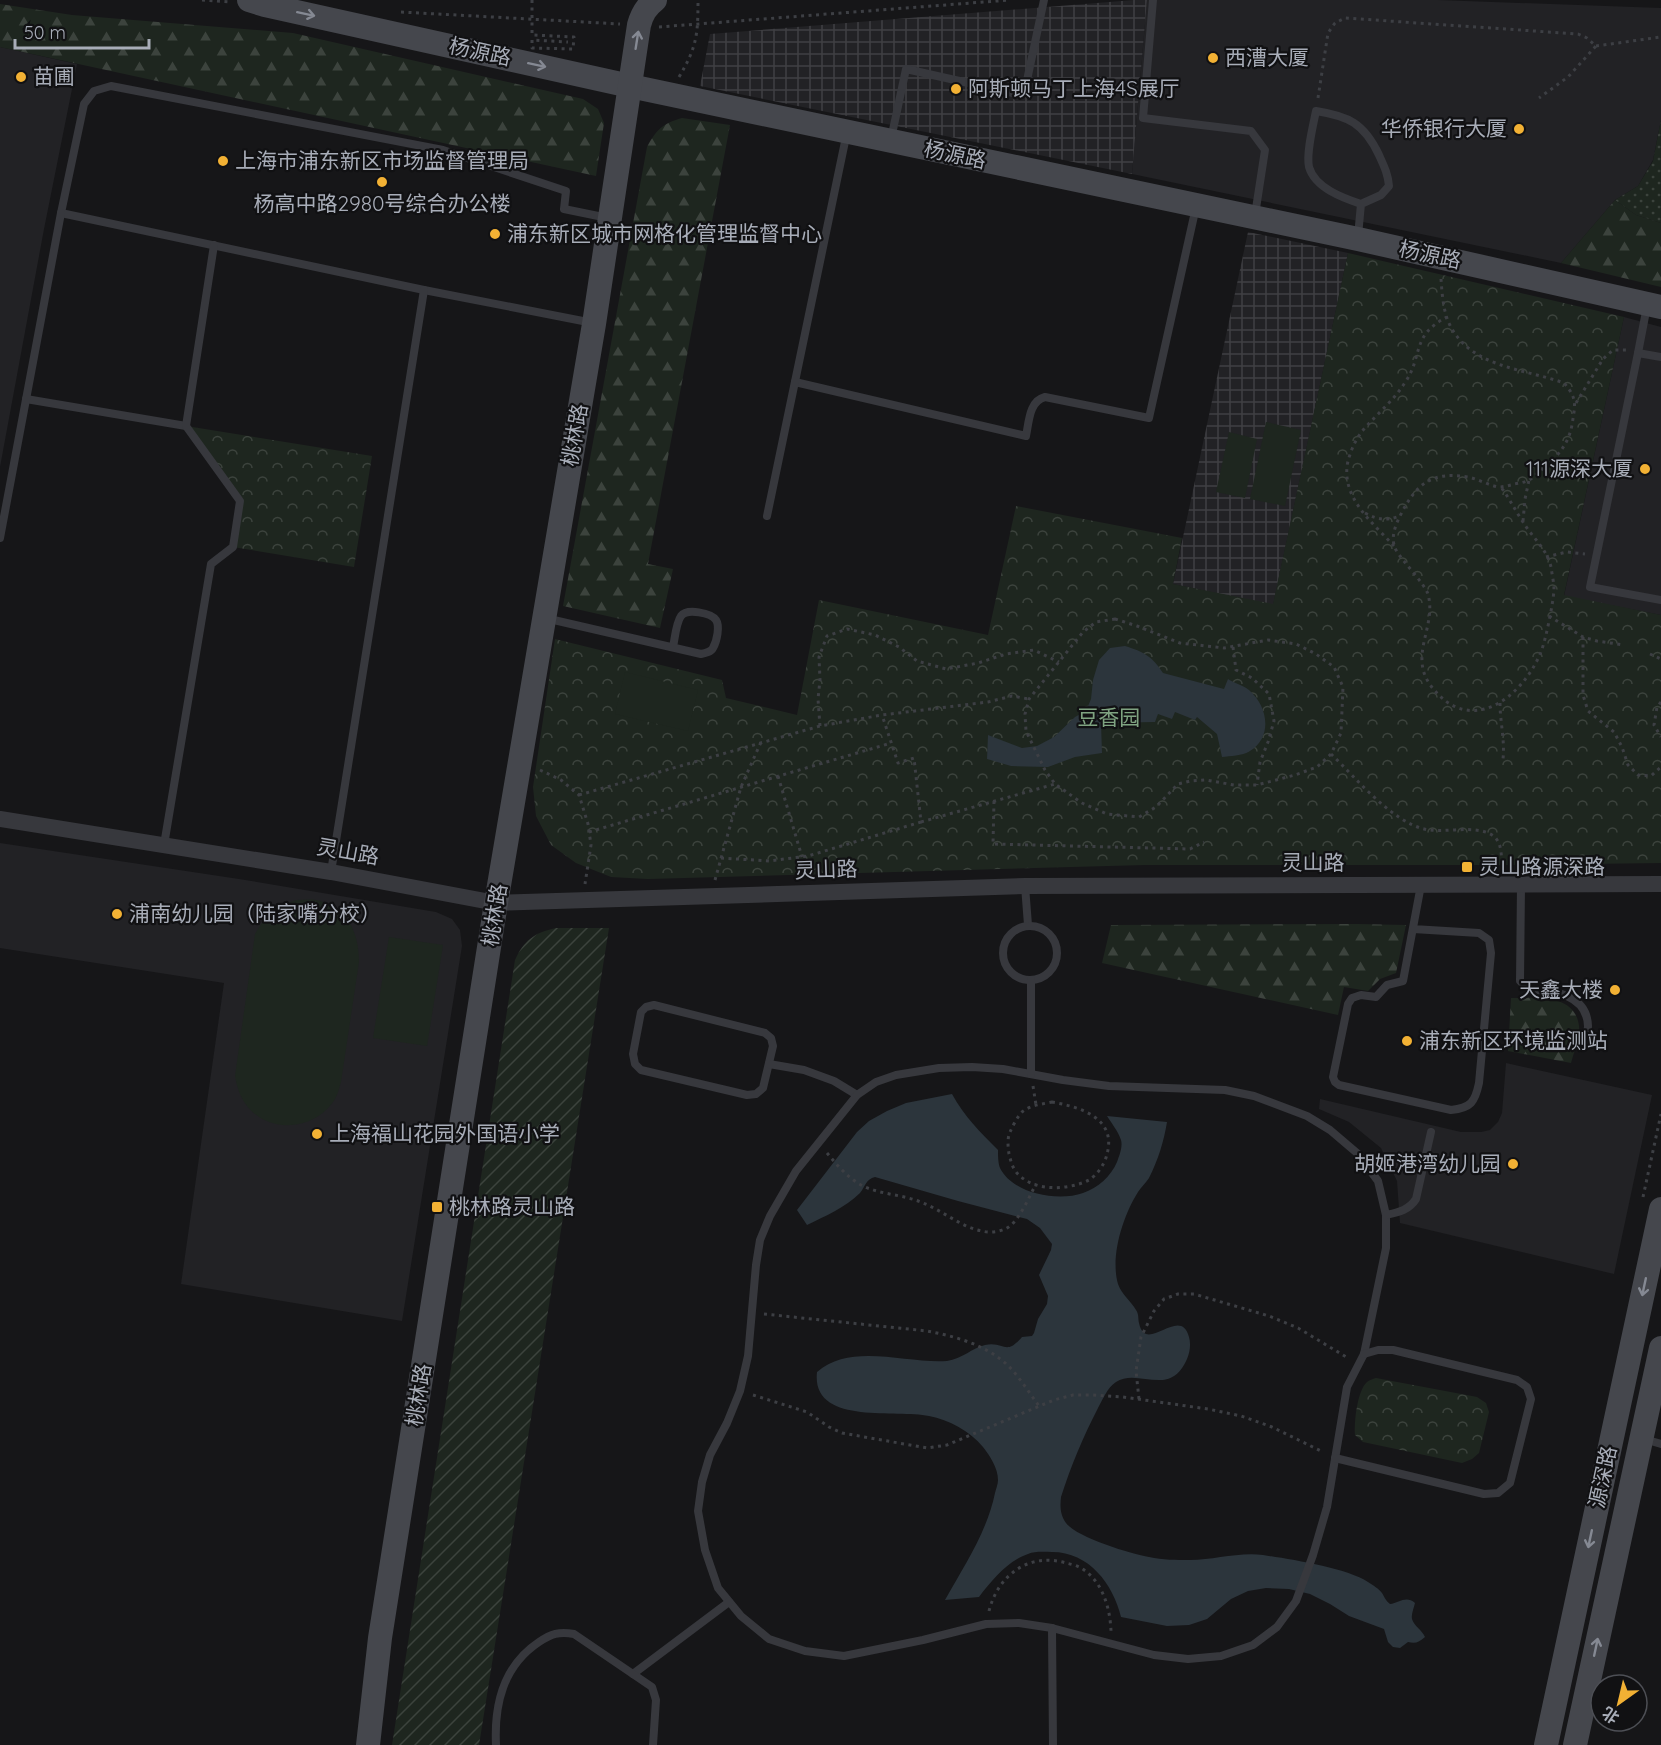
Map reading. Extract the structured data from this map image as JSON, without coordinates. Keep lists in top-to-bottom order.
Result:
{
  "streets": {
    "street": [
      "杨源路",
      "桃林路",
      "灵山路",
      "源深路"
    ]
  },
  "crossings": [
    ["杨源路", "桃林路"],
    ["桃林路", "灵山路"]
  ],
  "parks": ["豆香园"],
  "places": {
    "other": [
      "西漕大厦",
      "苗圃",
      "阿斯顿马丁上海4S展厅",
      "华侨银行大厦",
      "上海市浦东新区市场监督管理局",
      "杨高中路2980号综合办公楼",
      "浦东新区城市网格化管理监督中心",
      "111源深大厦",
      "浦南幼儿园（陆家嘴分校）",
      "天鑫大楼",
      "浦东新区环境监测站",
      "上海福山花园外国语小学",
      "胡姬港湾幼儿园"
    ],
    "transit": ["灵山路源深路", "桃林路灵山路"]
  },
  "scale_bar": "50 m",
  "north": "bottom left"
}
